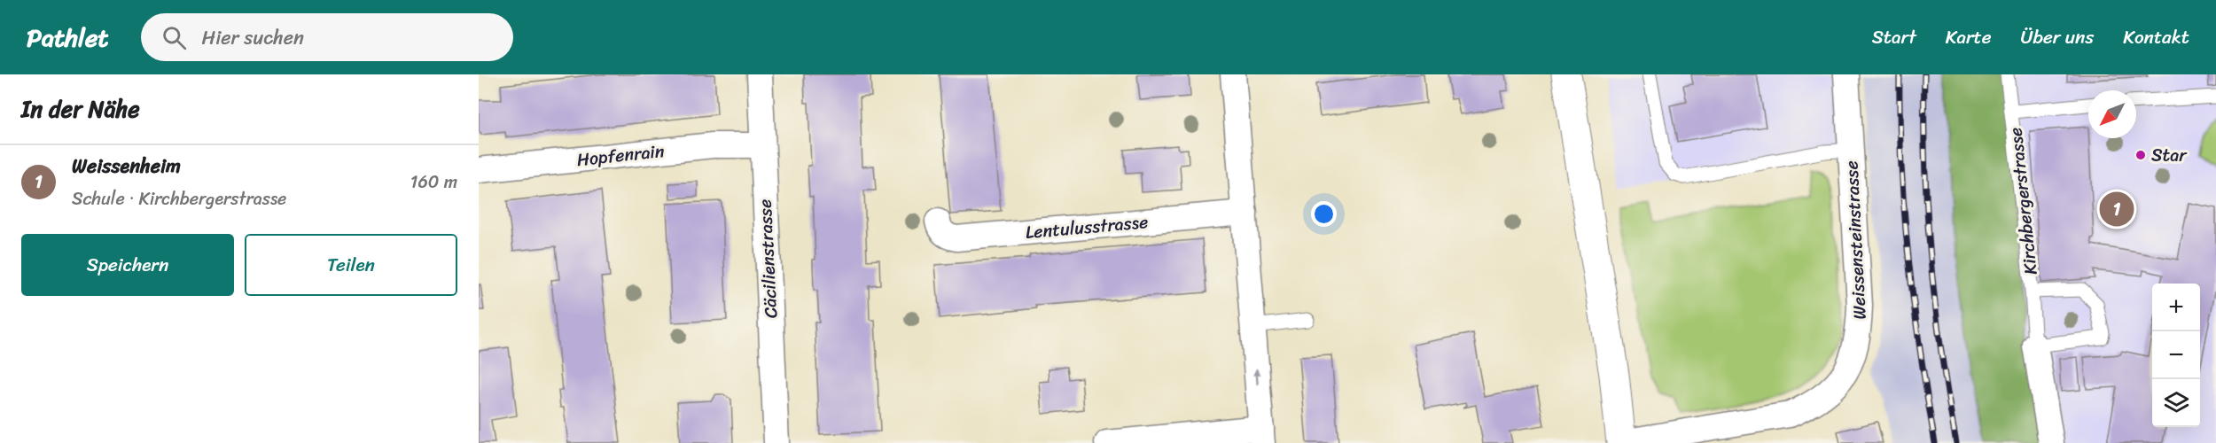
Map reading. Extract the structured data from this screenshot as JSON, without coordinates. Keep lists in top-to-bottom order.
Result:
{
  "streets": {
    "main road": ["Weissensteinstrasse"],
    "street": [
      "Hopfenrain",
      "Kirchbergerstrasse",
      "Lentulusstrasse",
      "Cäcilienstrasse"
    ]
  },
  "crossings": [
    ["Hopfenrain", "Cäcilienstrasse"]
  ],
  "places": ["Star"],
  "north": "bottom left",
  "page": {
    "header": "Pathlet",
    "search": "Hier suchen",
    "nav": [
      "Start",
      "Karte",
      "Über uns",
      "Kontakt"
    ],
    "heading": "In der Nähe",
    "list": [
      {
        "mark": "1",
        "name": "Weissenheim",
        "note": "Schule · Kirchbergerstrasse",
        "value": "160 m"
      }
    ],
    "pins": "1",
    "buttons": ["Speichern", "Teilen"],
    "map_buttons": ["+", "−"]
  }
}
